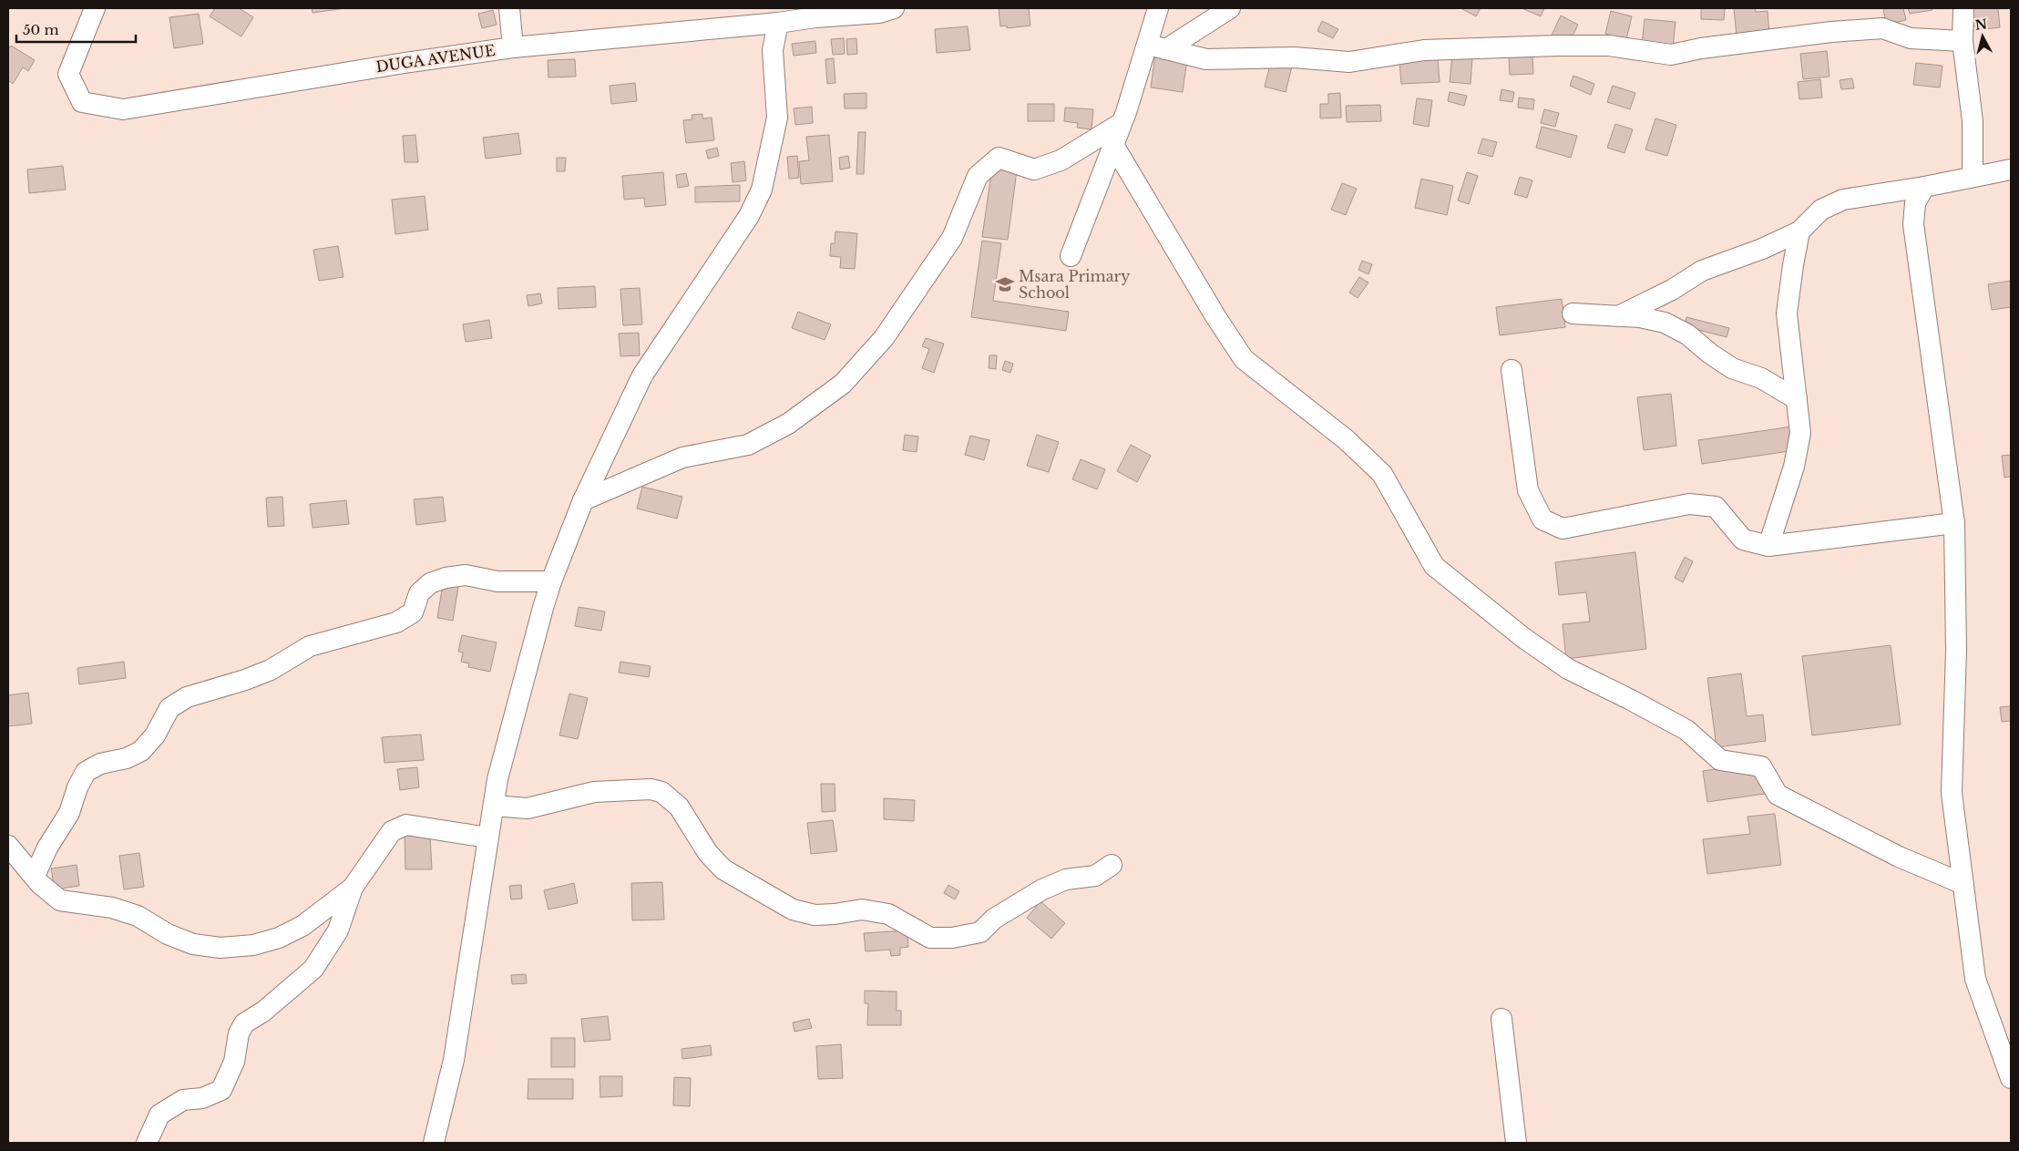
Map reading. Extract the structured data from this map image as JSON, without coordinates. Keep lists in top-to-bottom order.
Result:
{
  "streets": {
    "street": ["DUGA AVENUE"]
  },
  "places": {
    "school or university": ["Msara Primary School"]
  },
  "scale_bar": "50 m",
  "north": "top"
}
